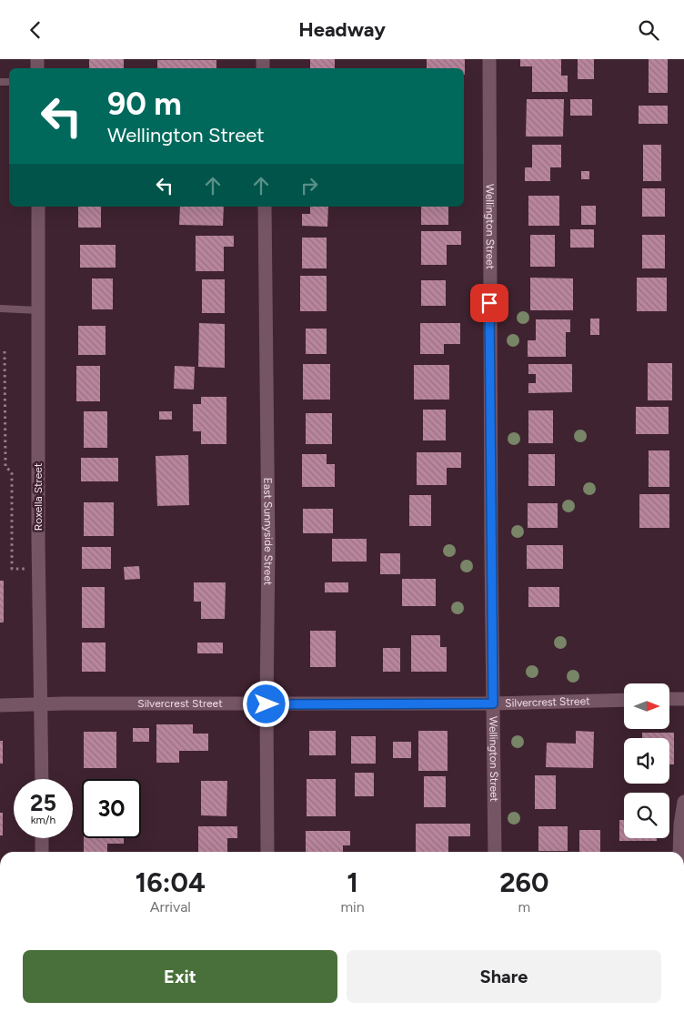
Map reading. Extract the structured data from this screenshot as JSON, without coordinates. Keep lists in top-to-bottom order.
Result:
{
  "streets": {
    "street": [
      "Wellington Street",
      "Roxella Street",
      "East Sunnyside Street",
      "Silvercrest Street"
    ]
  },
  "crossings": [
    ["Wellington Street", "Silvercrest Street"],
    ["Roxella Street", "Silvercrest Street"],
    ["East Sunnyside Street", "Silvercrest Street"]
  ],
  "north": "right",
  "page": {
    "header": "Headway",
    "turn": ["90 m", "Wellington Street"],
    "speed": "25 km/h",
    "limit": "30",
    "eta": [
      "16:04",
      "Arrival",
      "1",
      "min",
      "260",
      "m"
    ],
    "buttons": ["Exit", "Share"]
  }
}
